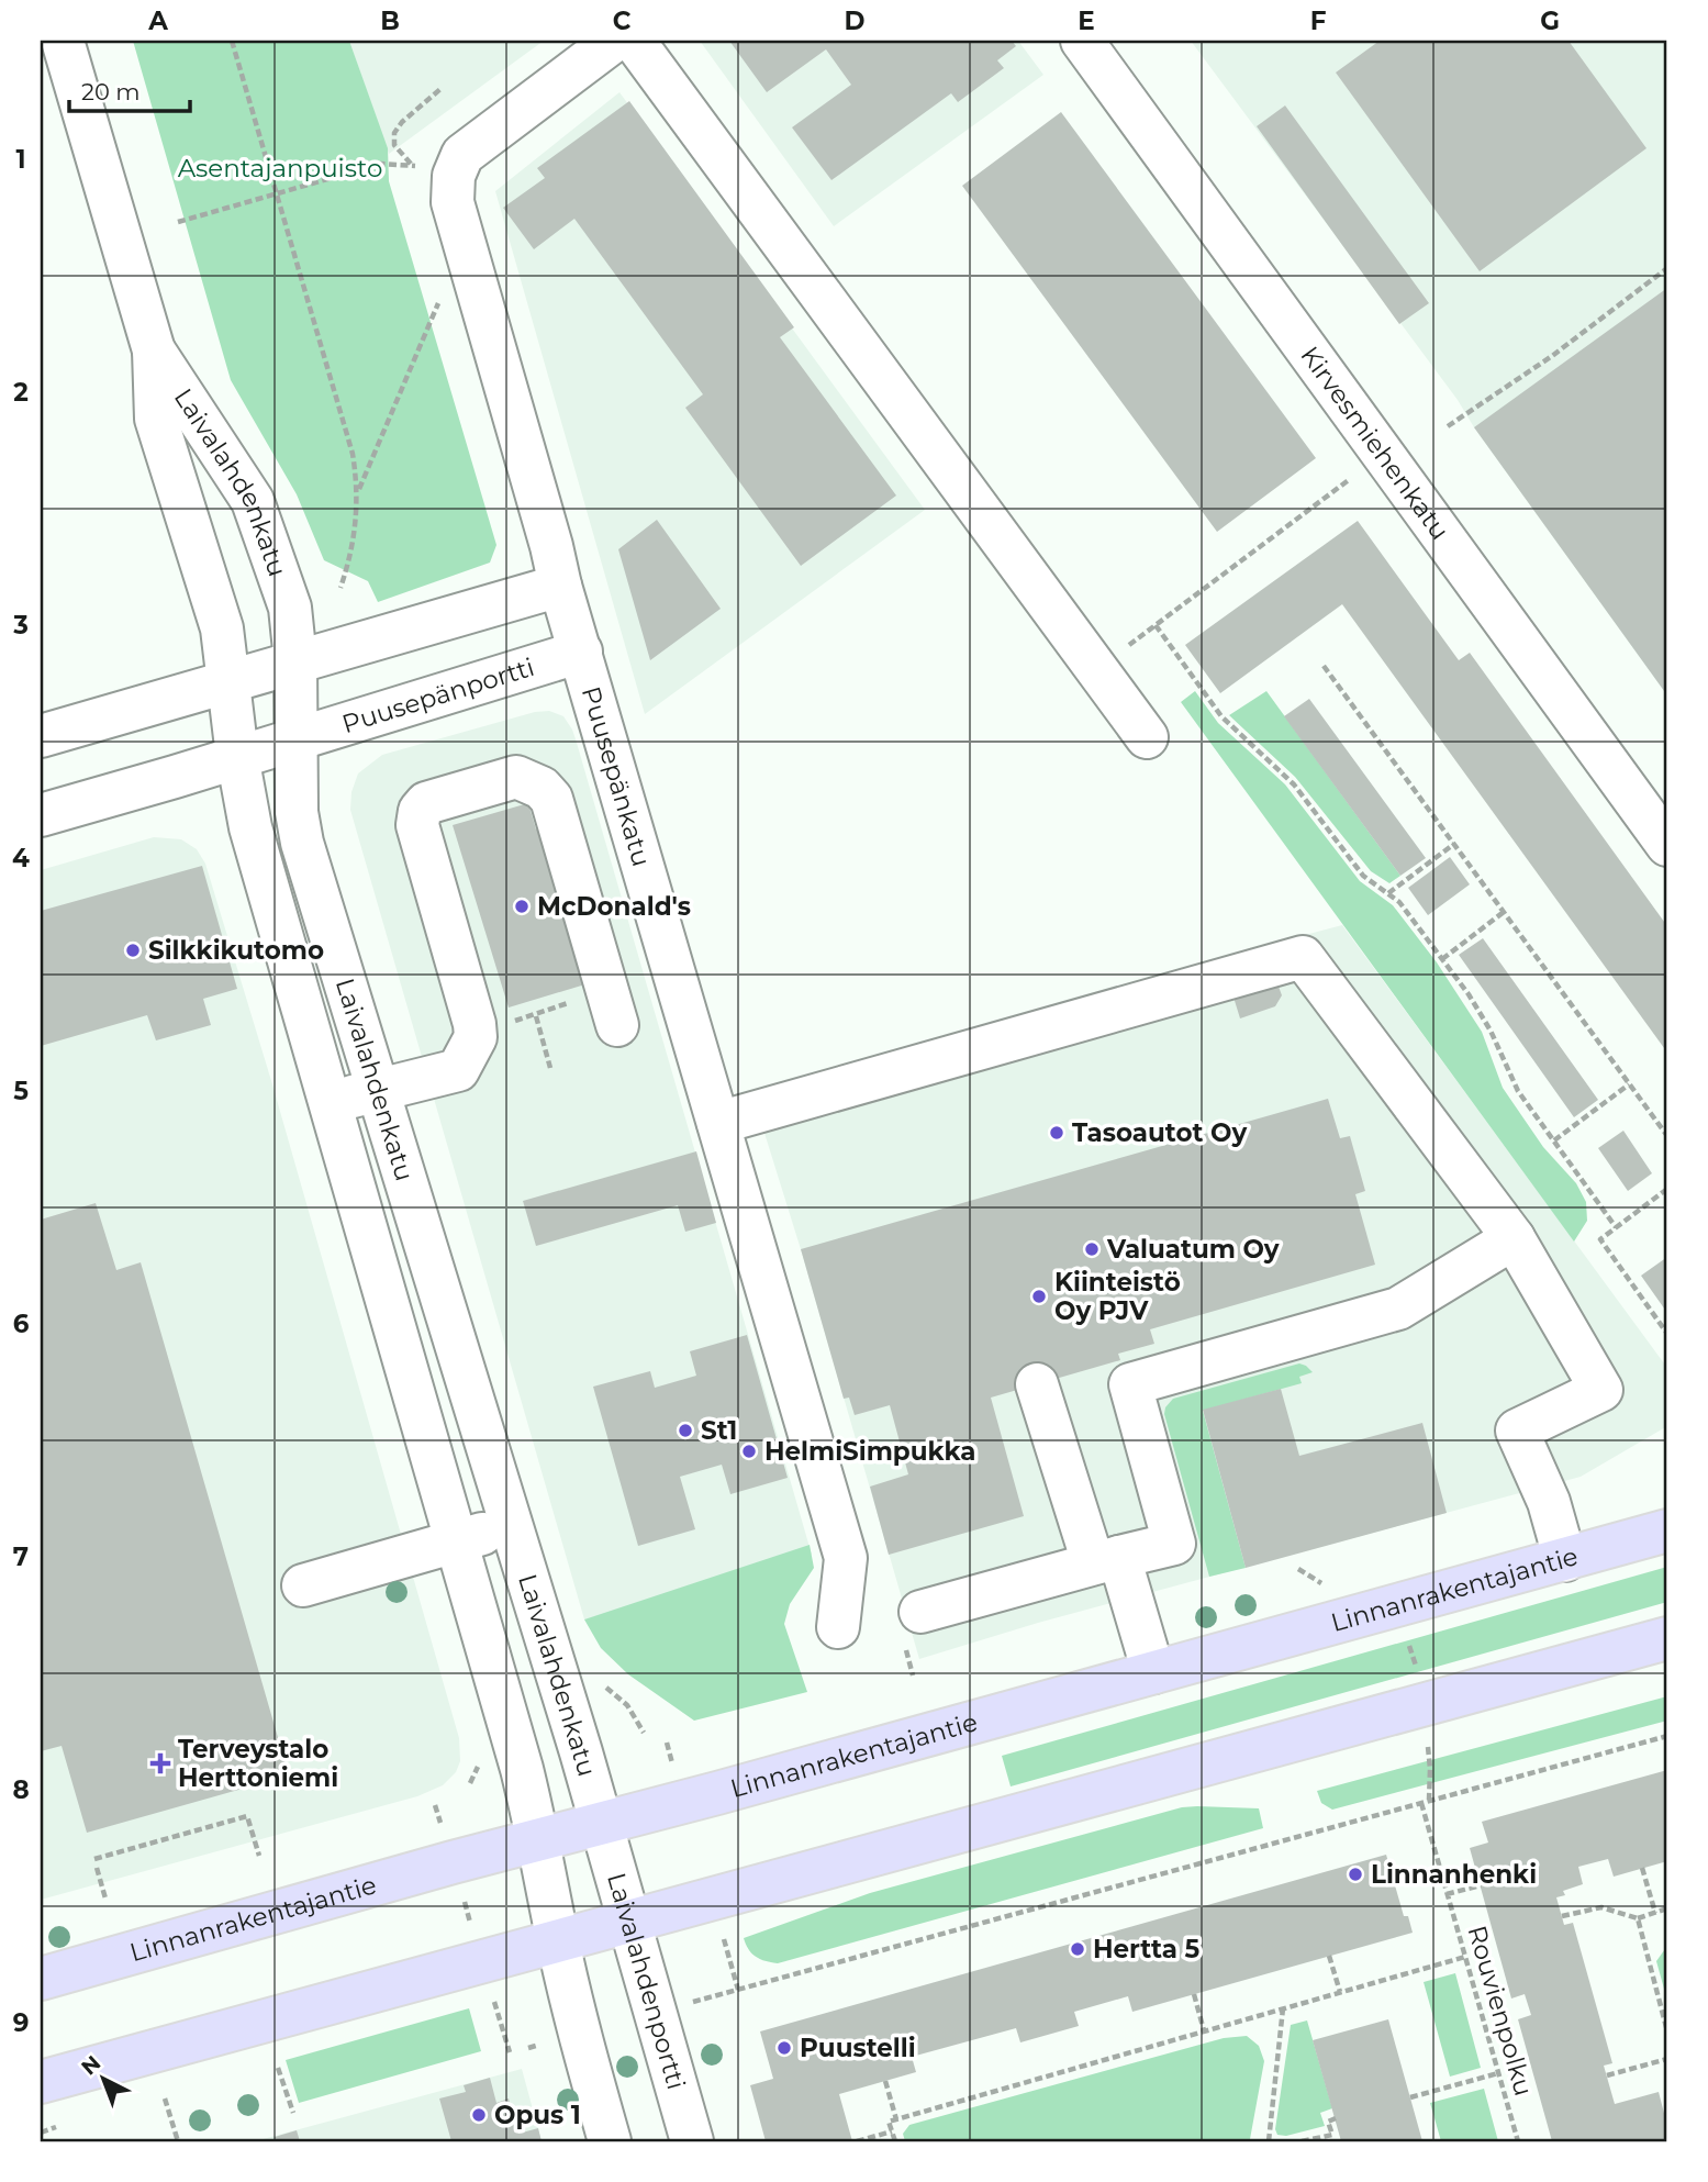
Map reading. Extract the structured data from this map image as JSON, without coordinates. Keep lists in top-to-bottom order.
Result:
{
  "streets": {
    "main road": ["Linnanrakentajantie"],
    "street": [
      "Kirvesmiehenkatu",
      "Laivalahdenkatu",
      "Puusepänportti",
      "Puusepänkatu",
      "Laivalahdenportti"
    ],
    "path": ["Rouvienpolku"]
  },
  "crossings": [
    ["Laivalahdenkatu", "Puusepänportti"],
    ["Laivalahdenkatu", "Linnanrakentajantie"],
    ["Laivalahdenkatu", "Laivalahdenportti"],
    ["Puusepänportti", "Puusepänkatu"],
    ["Linnanrakentajantie", "Laivalahdenportti"]
  ],
  "parks": ["Asentajanpuisto"],
  "places": {
    "other": [
      "McDonald's",
      "Silkkikutomo",
      "Tasoautot Oy",
      "Valuatum Oy",
      "Kiinteistö Oy PJV",
      "St1",
      "HelmiSimpukka",
      "Linnanhenki",
      "Hertta 5",
      "Puustelli",
      "Opus 1"
    ],
    "health": ["Terveystalo Herttoniemi"]
  },
  "scale_bar": "20 m",
  "north": "top left",
  "grid": {
    "columns": [
      "A",
      "B",
      "C",
      "D",
      "E",
      "F",
      "G"
    ],
    "rows": [
      "1",
      "2",
      "3",
      "4",
      "5",
      "6",
      "7",
      "8",
      "9"
    ]
  }
}
